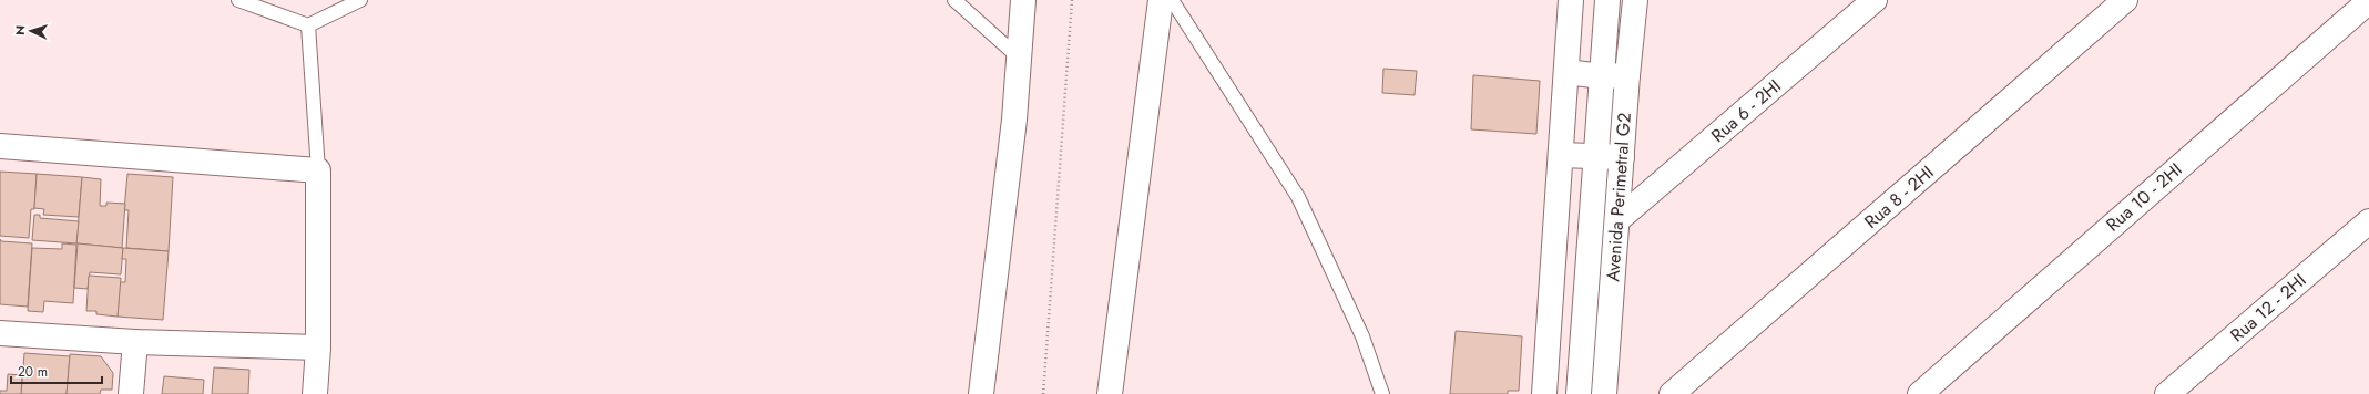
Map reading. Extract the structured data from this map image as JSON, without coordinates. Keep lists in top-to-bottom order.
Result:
{
  "streets": {
    "main road": [
      "Rua 6 - 2HI",
      "Avenida Perimetral G2",
      "Rua 8 - 2HI",
      "Rua 10 - 2HI",
      "Rua 12 - 2HI"
    ]
  },
  "crossings": [
    ["Rua 6 - 2HI", "Avenida Perimetral G2"]
  ],
  "scale_bar": "20 m",
  "north": "left"
}
